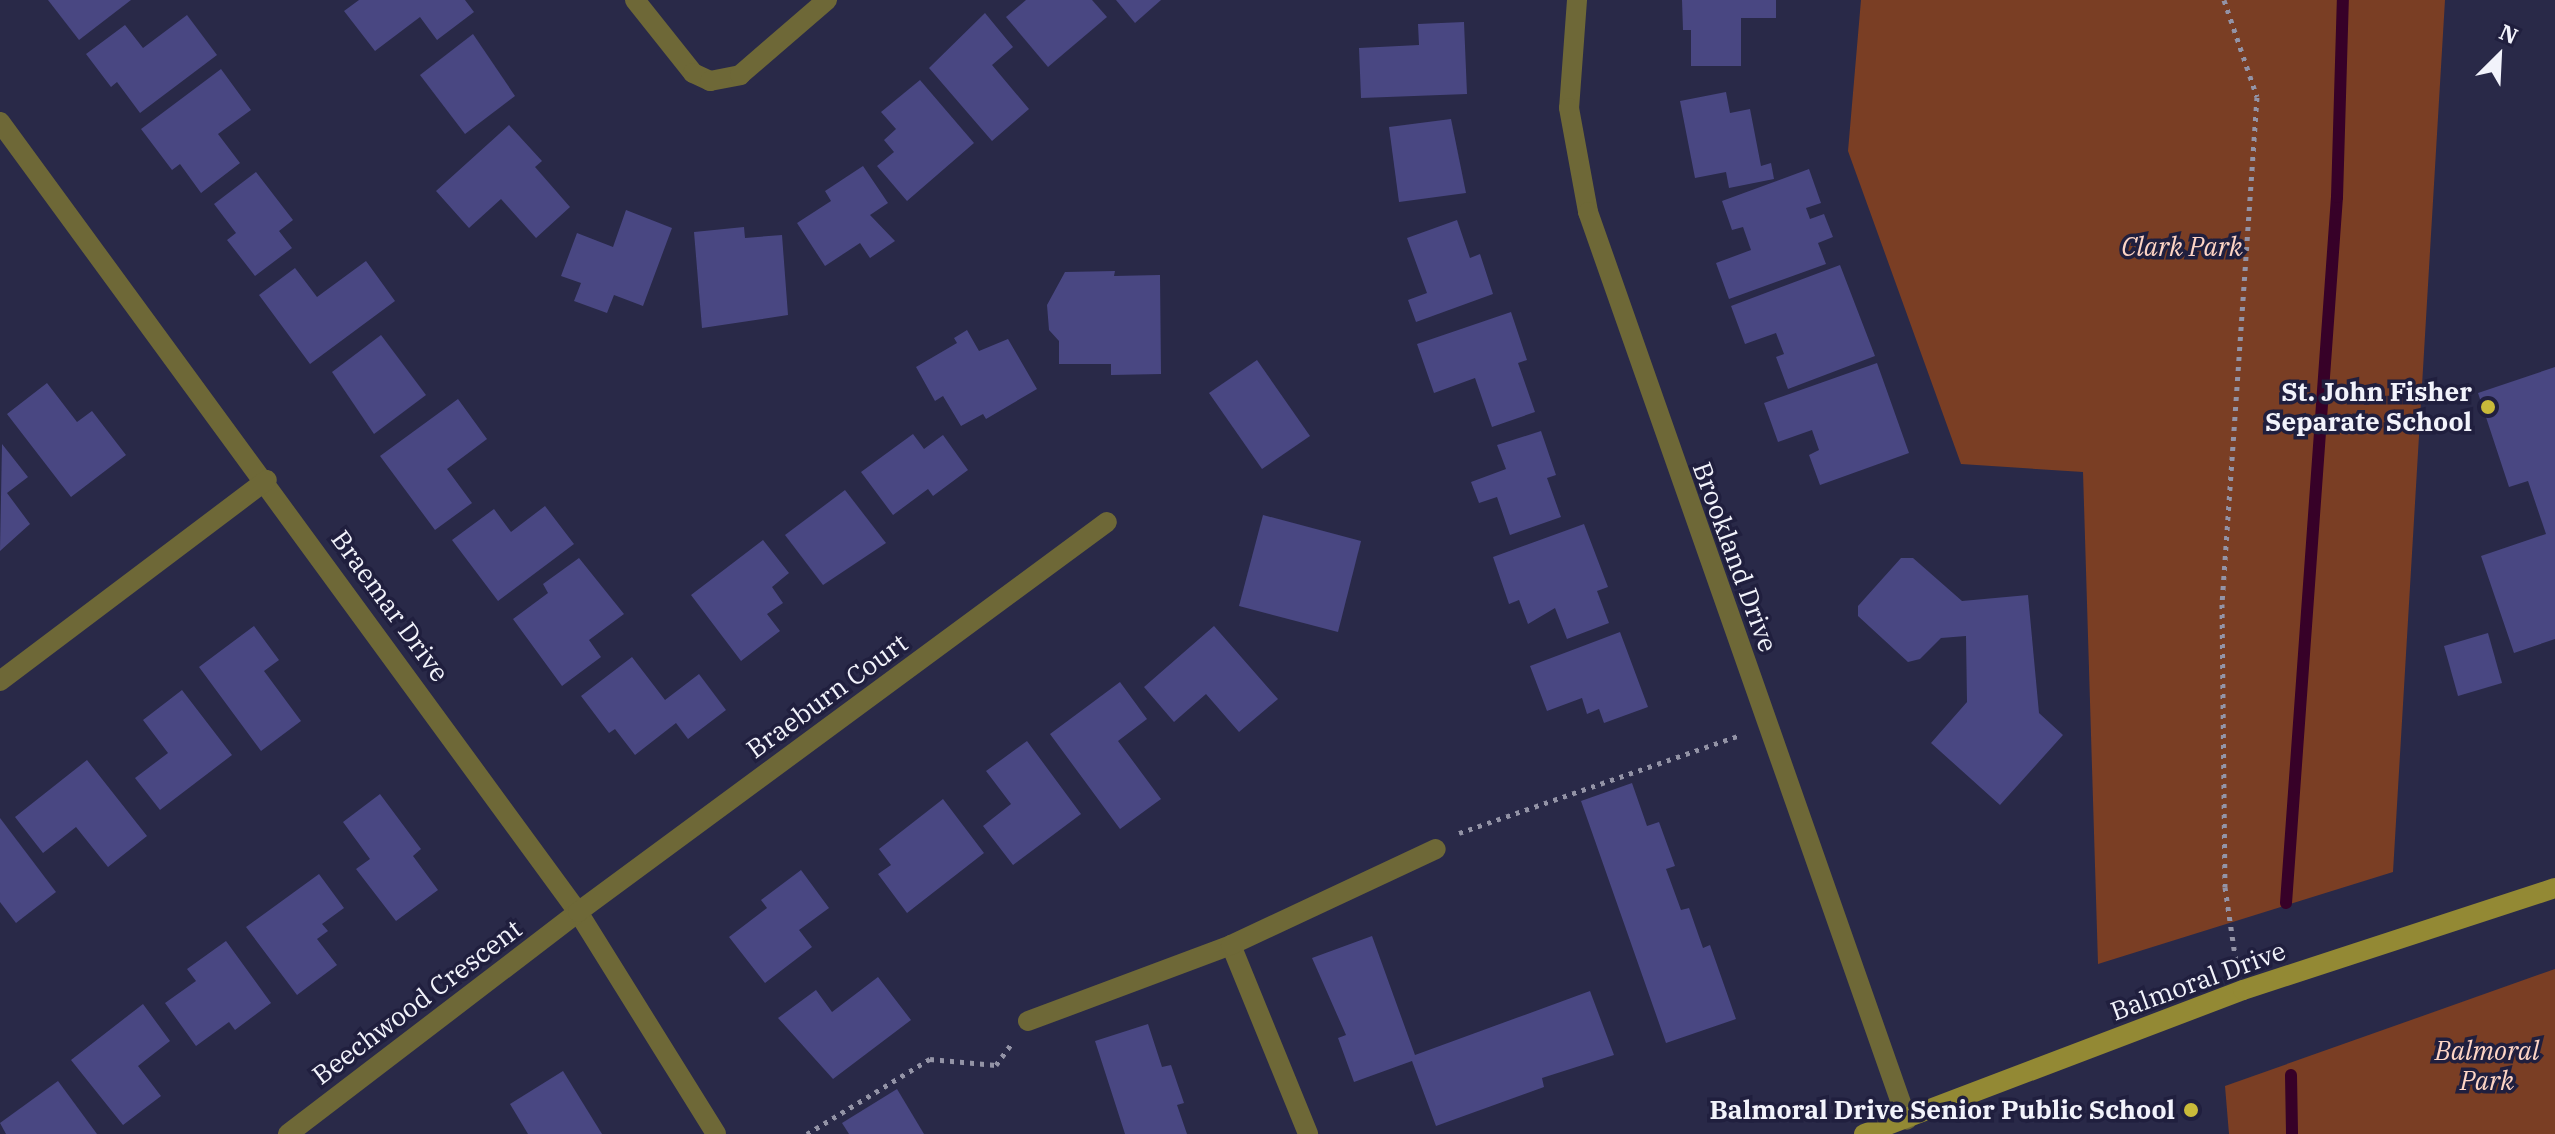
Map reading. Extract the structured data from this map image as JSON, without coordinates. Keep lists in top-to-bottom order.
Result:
{
  "streets": {
    "street": [
      "Brookland Drive",
      "Braemar Drive",
      "Braeburn Court",
      "Balmoral Drive",
      "Beechwood Crescent"
    ]
  },
  "crossings": [
    ["Brookland Drive", "Balmoral Drive"],
    ["Braemar Drive", "Braeburn Court"],
    ["Braemar Drive", "Beechwood Crescent"],
    ["Braeburn Court", "Beechwood Crescent"]
  ],
  "parks": ["Clark Park", "Balmoral Park"],
  "places": ["St. John Fisher Separate School", "Balmoral Drive Senior Public School"],
  "north": "top right"
}
